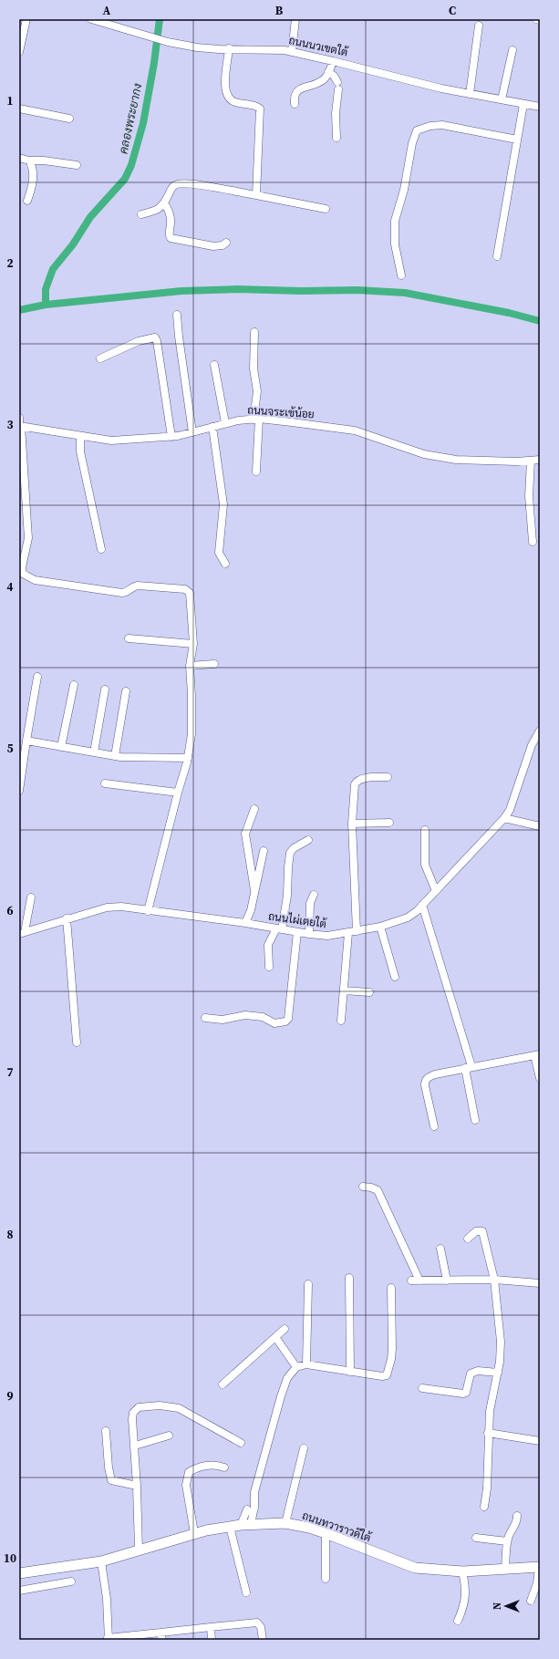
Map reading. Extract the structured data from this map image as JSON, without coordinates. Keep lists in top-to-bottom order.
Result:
{
  "streets": {
    "street": [
      "ถนนนวเขตใต้",
      "ถนนจระเข้น้อย",
      "ถนนไผ่เตยใต้",
      "ถนนทวาราวดีใต้"
    ]
  },
  "water": ["คลองพระยากง"],
  "north": "left",
  "grid": {
    "columns": ["A", "B", "C"],
    "rows": [
      "1",
      "2",
      "3",
      "4",
      "5",
      "6",
      "7",
      "8",
      "9",
      "10"
    ]
  }
}
